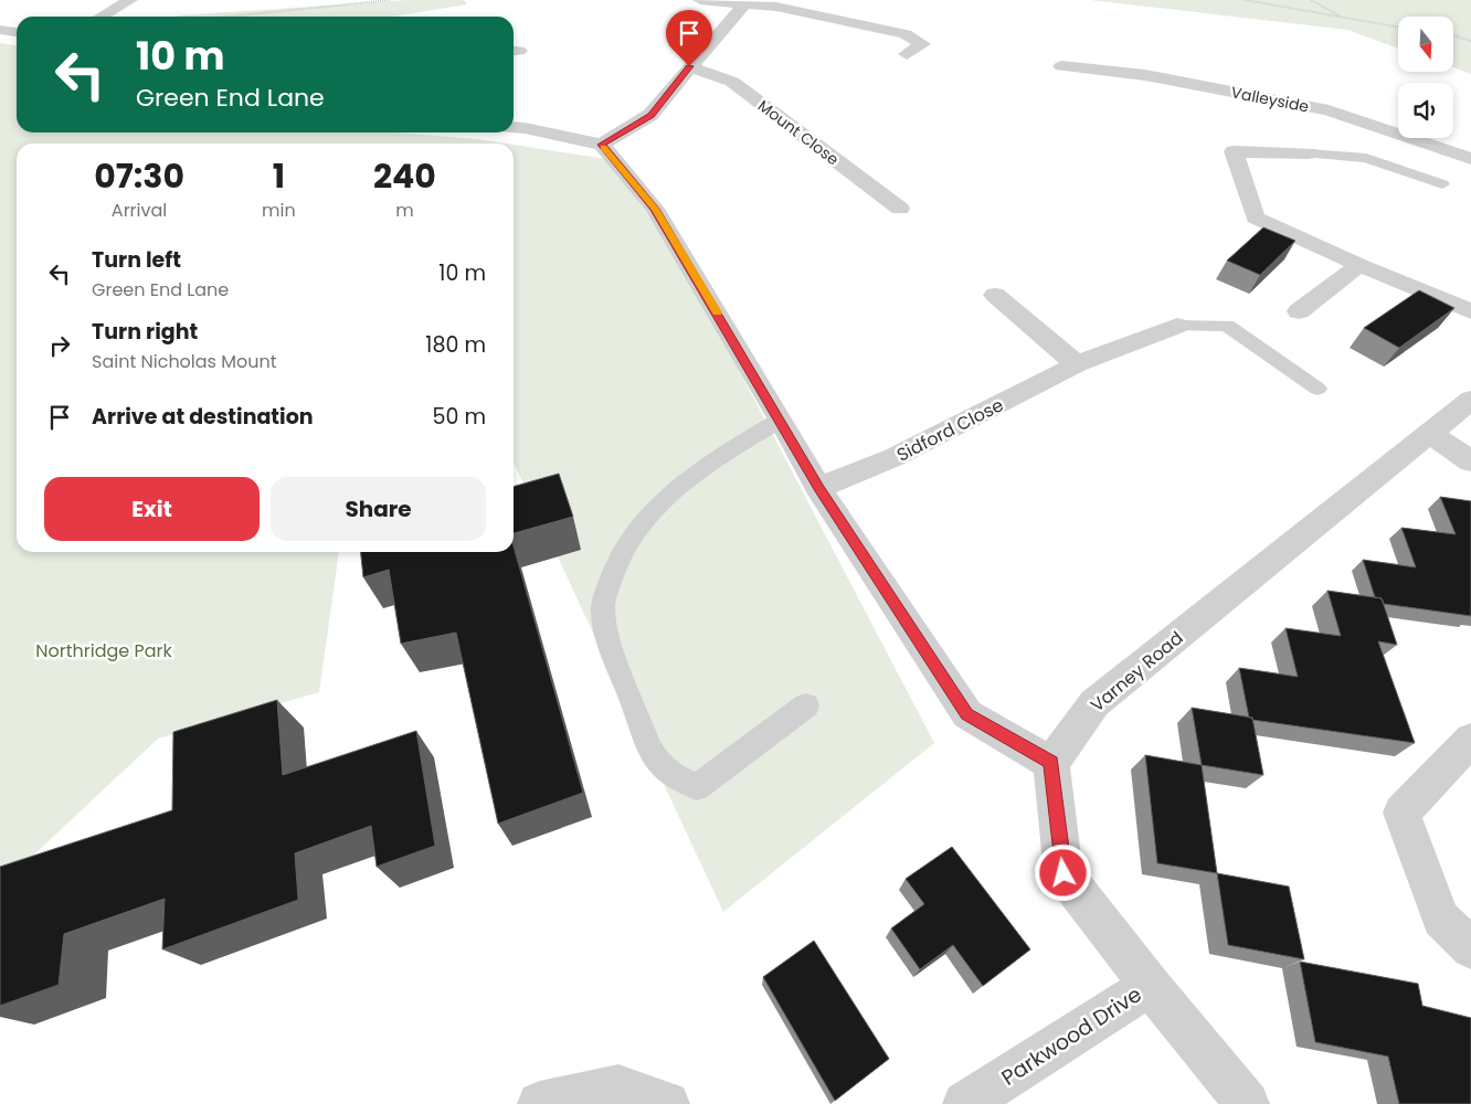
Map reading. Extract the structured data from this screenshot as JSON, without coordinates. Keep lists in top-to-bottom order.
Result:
{
  "streets": {
    "street": [
      "Valleyside",
      "Mount Close",
      "Sidford Close",
      "Varney Road",
      "Parkwood Drive"
    ]
  },
  "parks": ["Northridge Park"],
  "north": "bottom",
  "page": {
    "turn": ["10 m", "Green End Lane"],
    "eta": [
      "07:30",
      "Arrival",
      "1",
      "min",
      "240",
      "m"
    ],
    "list": [
      {
        "name": "Turn left",
        "note": "Green End Lane",
        "value": "10 m"
      },
      {
        "name": "Turn right",
        "note": "Saint Nicholas Mount",
        "value": "180 m"
      },
      {
        "name": "Arrive at destination",
        "value": "50 m"
      }
    ],
    "buttons": ["Exit", "Share"]
  }
}
